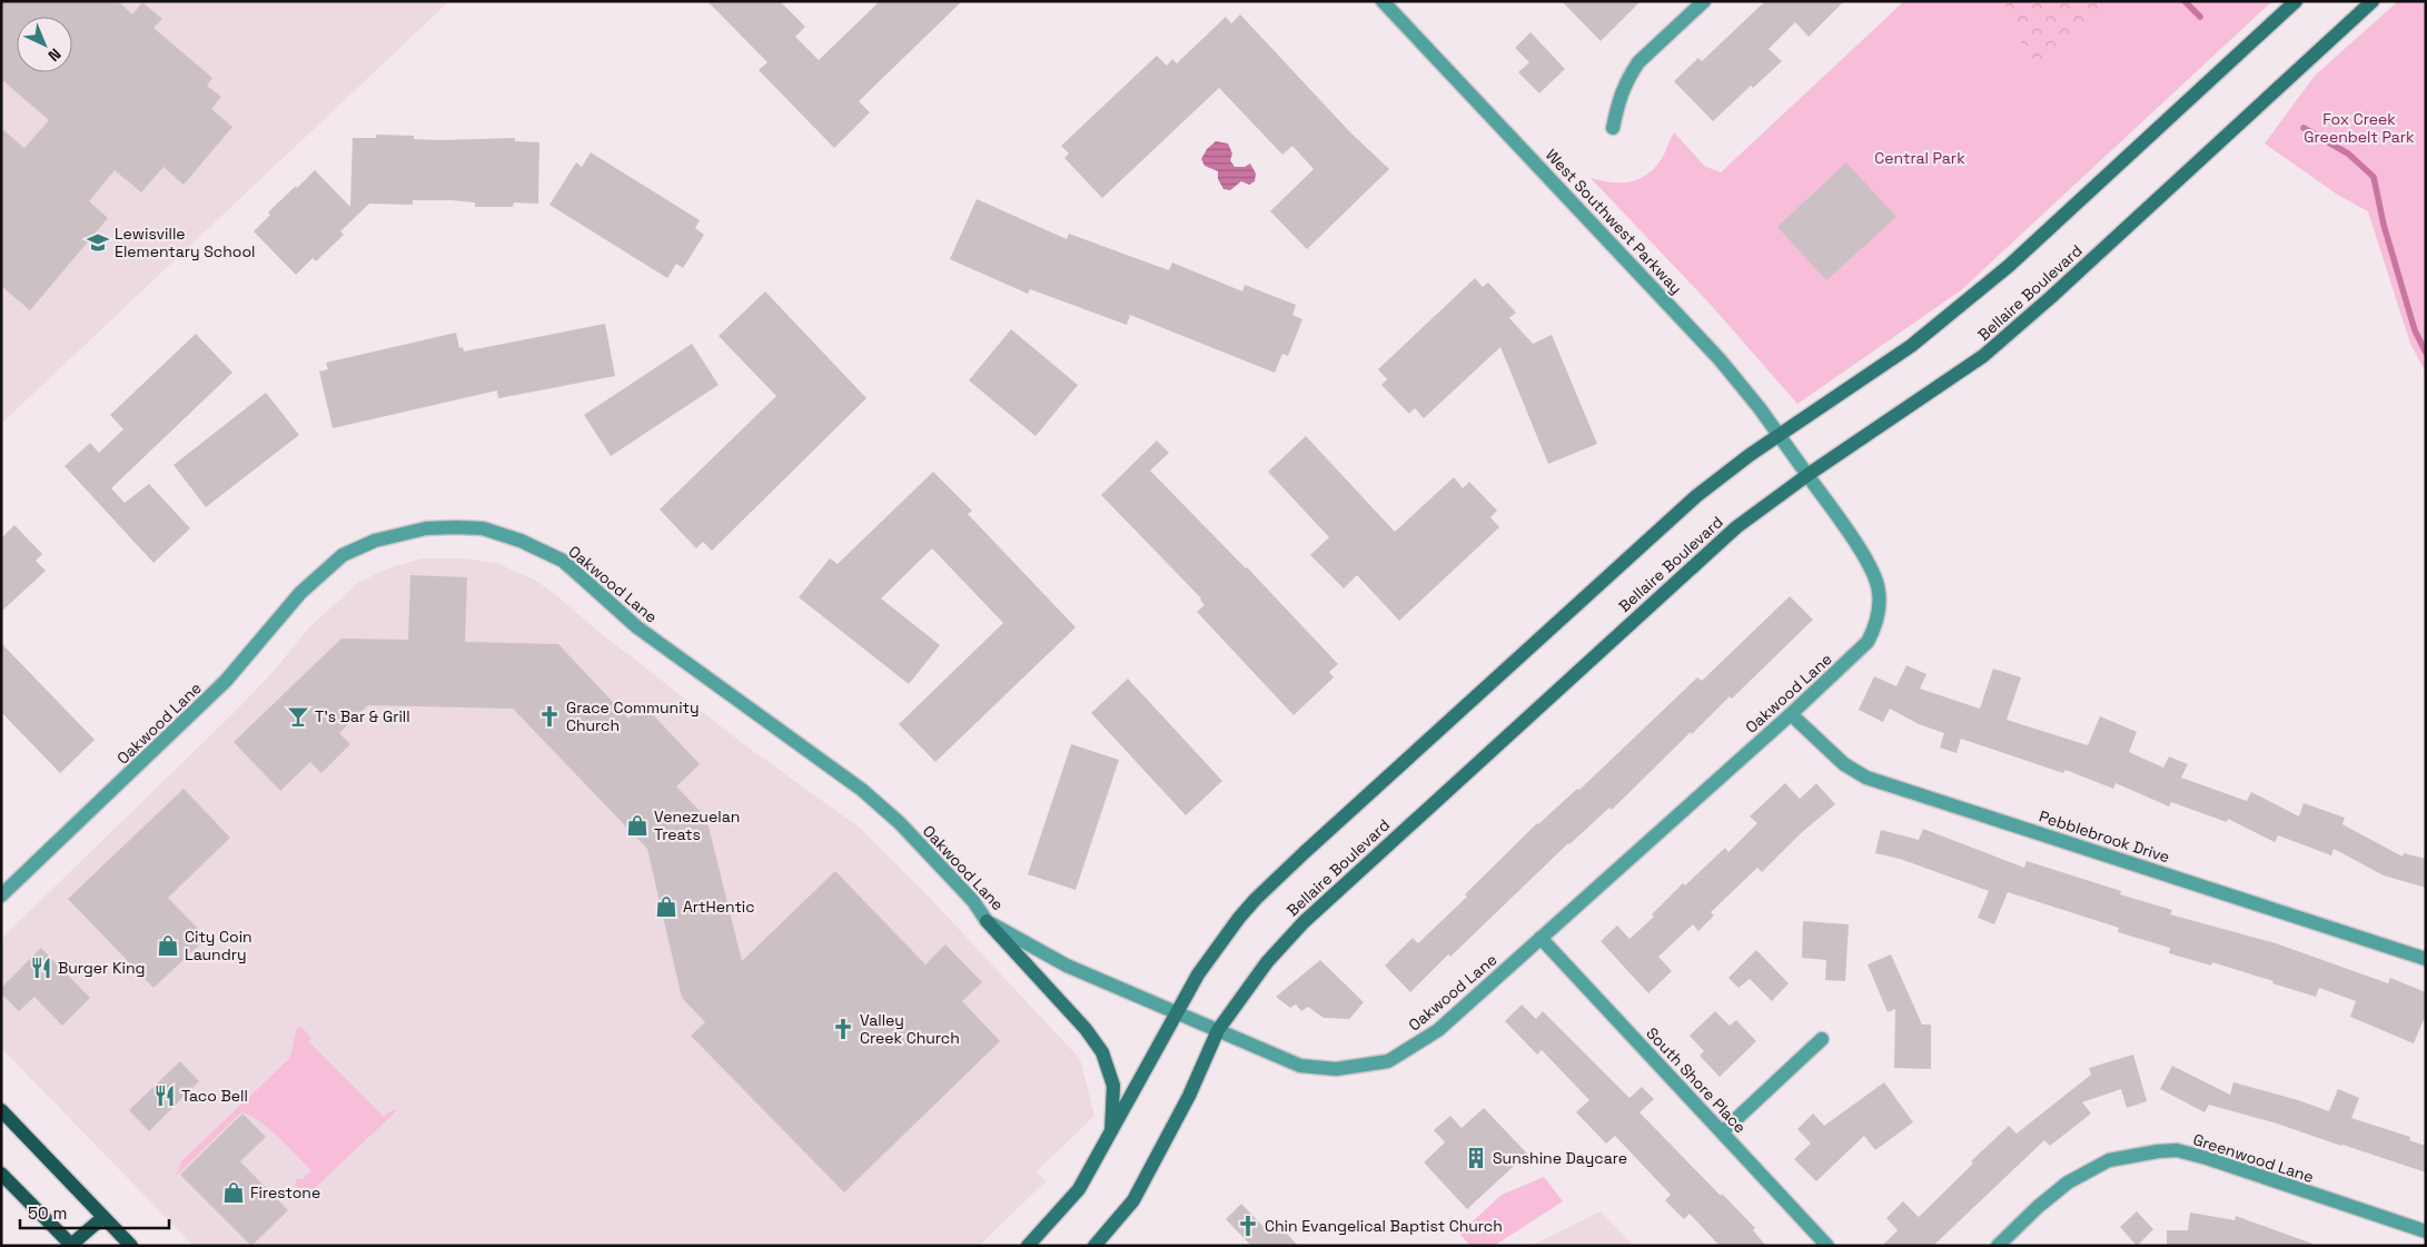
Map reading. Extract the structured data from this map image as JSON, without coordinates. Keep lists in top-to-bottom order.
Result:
{
  "streets": {
    "main road": ["Bellaire Boulevard"],
    "street": [
      "West Southwest Parkway",
      "Oakwood Lane",
      "Pebblebrook Drive",
      "South Shore Place",
      "Greenwood Lane"
    ]
  },
  "crossings": [
    ["West Southwest Parkway", "Bellaire Boulevard"],
    ["West Southwest Parkway", "Oakwood Lane"],
    ["Bellaire Boulevard", "Oakwood Lane"],
    ["Oakwood Lane", "Pebblebrook Drive"],
    ["Oakwood Lane", "South Shore Place"]
  ],
  "parks": ["Fox Creek Greenbelt Park", "Central Park"],
  "places": {
    "school or university": ["Lewisville Elementary School"],
    "bar": ["T's Bar & Grill"],
    "church": ["Grace Community Church", "Valley Creek Church", "Chin Evangelical Baptist Church"],
    "shop": [
      "Venezuelan Treats",
      "ArtHentic",
      "City Coin Laundry",
      "Firestone"
    ],
    "restaurant": ["Burger King", "Taco Bell"],
    "building": ["Sunshine Daycare"]
  },
  "scale_bar": "50 m",
  "north": "bottom right"
}
